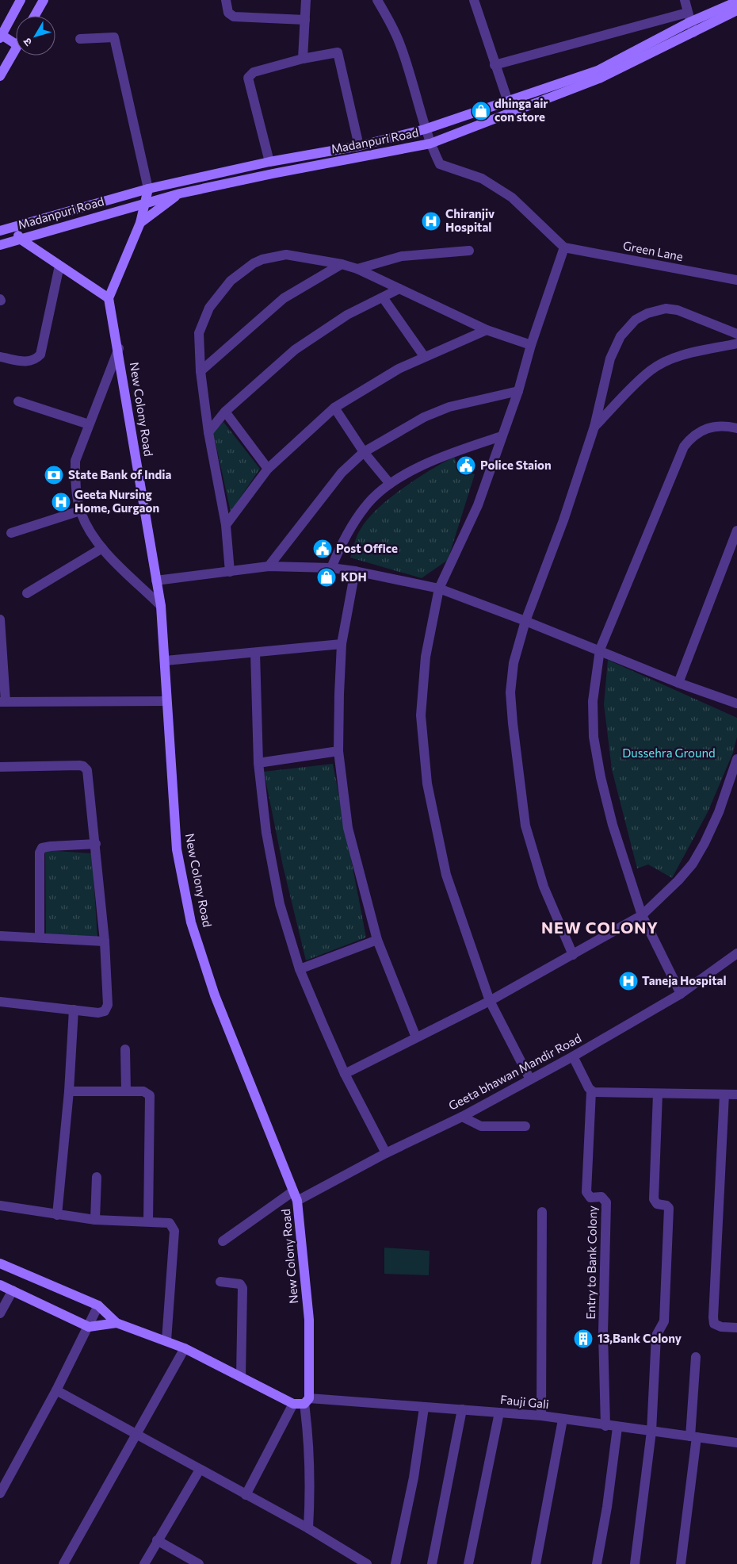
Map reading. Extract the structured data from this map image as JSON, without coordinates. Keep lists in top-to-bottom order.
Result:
{
  "streets": {
    "street": [
      "Madanpuri Road",
      "Green Lane",
      "New Colony Road",
      "Geeta bhawan Mandir Road",
      "Entry to Bank Colony",
      "Fauji Gali"
    ]
  },
  "crossings": [
    ["New Colony Road", "Geeta bhawan Mandir Road"],
    ["New Colony Road", "Fauji Gali"],
    ["Entry to Bank Colony", "Fauji Gali"]
  ],
  "districts": ["NEW COLONY"],
  "parks": ["Dussehra Ground"],
  "places": {
    "shop": ["dhinga air con store", "KDH"],
    "hospital": ["Chiranjiv Hospital", "Geeta Nursing Home, Gurgaon", "Taneja Hospital"],
    "public building": ["Police Staion", "Post Office"],
    "bank": ["State Bank of India"],
    "building": ["13,Bank Colony"]
  },
  "north": "bottom left"
}
